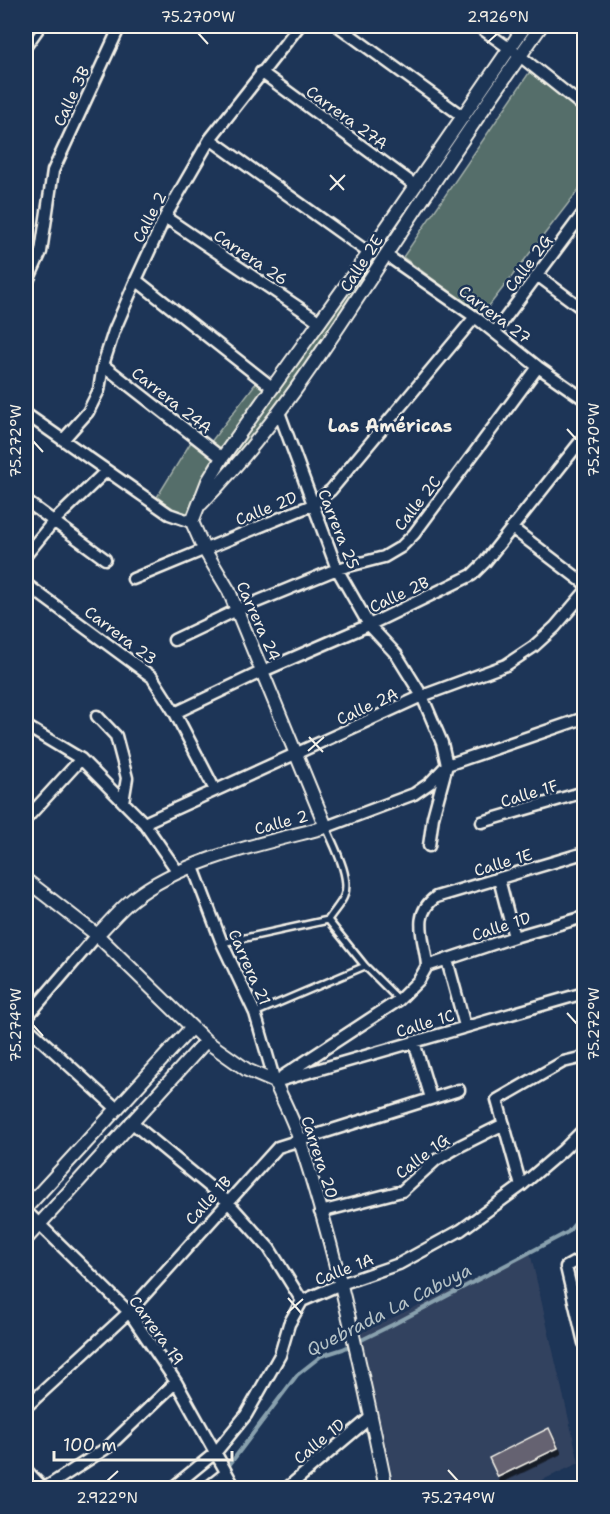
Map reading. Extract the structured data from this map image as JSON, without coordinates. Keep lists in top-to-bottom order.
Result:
{
  "streets": {
    "street": [
      "Calle 3B",
      "Carrera 27A",
      "Calle 2",
      "Carrera 26",
      "Calle 2E",
      "Calle 2G",
      "Carrera 27",
      "Carrera 24A",
      "Calle 2C",
      "Calle 2D",
      "Carrera 25",
      "Calle 2B",
      "Carrera 24",
      "Carrera 23",
      "Calle 2A",
      "Calle 1F",
      "Calle 1E",
      "Calle 1D",
      "Carrera 21",
      "Calle 1C",
      "Calle 1G",
      "Carrera 20",
      "Calle 1B",
      "Calle 1A",
      "Carrera 19"
    ]
  },
  "crossings": [
    ["Carrera 27A", "Calle 2"],
    ["Carrera 27A", "Calle 2E"],
    ["Calle 2", "Carrera 26"],
    ["Calle 2", "Carrera 24A"],
    ["Calle 2", "Carrera 25"],
    ["Calle 2", "Carrera 24"],
    ["Calle 2", "Carrera 21"],
    ["Carrera 26", "Calle 2E"],
    ["Calle 2E", "Carrera 27"],
    ["Calle 2E", "Carrera 24A"],
    ["Calle 2E", "Carrera 25"],
    ["Calle 2E", "Carrera 24"],
    ["Calle 2G", "Carrera 27"],
    ["Carrera 27", "Calle 2C"],
    ["Carrera 27", "Calle 2D"],
    ["Calle 2C", "Carrera 25"],
    ["Calle 2C", "Carrera 24"],
    ["Calle 2D", "Carrera 25"],
    ["Calle 2D", "Carrera 24"],
    ["Carrera 25", "Calle 2B"],
    ["Carrera 25", "Calle 2A"],
    ["Calle 2B", "Carrera 24"],
    ["Calle 2B", "Carrera 23"],
    ["Carrera 24", "Calle 2A"],
    ["Carrera 23", "Calle 2A"],
    ["Calle 1E", "Calle 1D"],
    ["Calle 1D", "Carrera 20"],
    ["Carrera 21", "Calle 1C"],
    ["Carrera 21", "Carrera 20"],
    ["Calle 1C", "Carrera 20"],
    ["Calle 1G", "Carrera 20"],
    ["Carrera 20", "Calle 1B"],
    ["Carrera 20", "Calle 1A"],
    ["Calle 1B", "Carrera 19"],
    ["Calle 1A", "Carrera 19"]
  ],
  "districts": ["Las Américas"],
  "water": ["Quebrada La Cabuya"],
  "scale_bar": "100 m",
  "coordinates": [
    "75.270°W",
    "2.926°N",
    "75.272°W",
    "75.274°W",
    "2.922°N"
  ]
}
